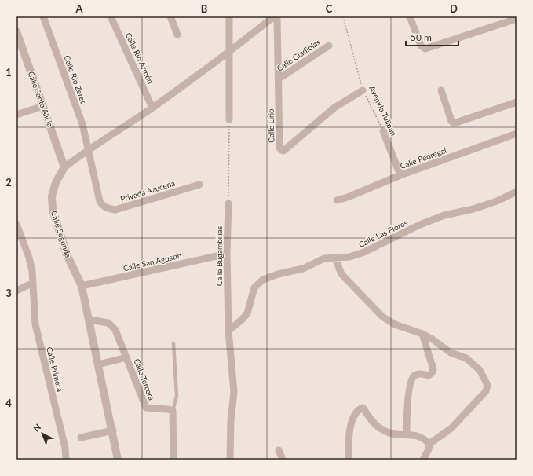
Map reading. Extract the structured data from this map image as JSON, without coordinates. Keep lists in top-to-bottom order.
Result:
{
  "streets": {
    "street": [
      "Calle Gladiolas",
      "Calle Río Armón",
      "Calle Río Zeret",
      "Calle Santa Alicia",
      "Avenida Tulipan",
      "Calle Lirio",
      "Calle Pedregal",
      "Privada Azucena",
      "Calle Las Flores",
      "Calle Segunda",
      "Calle Bugambilias",
      "Calle San Agustín",
      "Calle Primera",
      "Calle Tercera"
    ]
  },
  "crossings": [
    ["Calle Gladiolas", "Calle Lirio"],
    ["Calle Río Armón", "Calle Segunda"],
    ["Calle Río Zeret", "Privada Azucena"],
    ["Calle Río Zeret", "Calle Segunda"],
    ["Calle Santa Alicia", "Calle Segunda"],
    ["Avenida Tulipan", "Calle Lirio"],
    ["Avenida Tulipan", "Calle Pedregal"],
    ["Privada Azucena", "Calle Segunda"],
    ["Calle Las Flores", "Calle Bugambilias"],
    ["Calle Segunda", "Calle San Agustín"],
    ["Calle Segunda", "Calle Tercera"],
    ["Calle Bugambilias", "Calle San Agustín"]
  ],
  "scale_bar": "50 m",
  "north": "top left",
  "grid": {
    "columns": [
      "A",
      "B",
      "C",
      "D"
    ],
    "rows": [
      "1",
      "2",
      "3",
      "4"
    ]
  }
}
